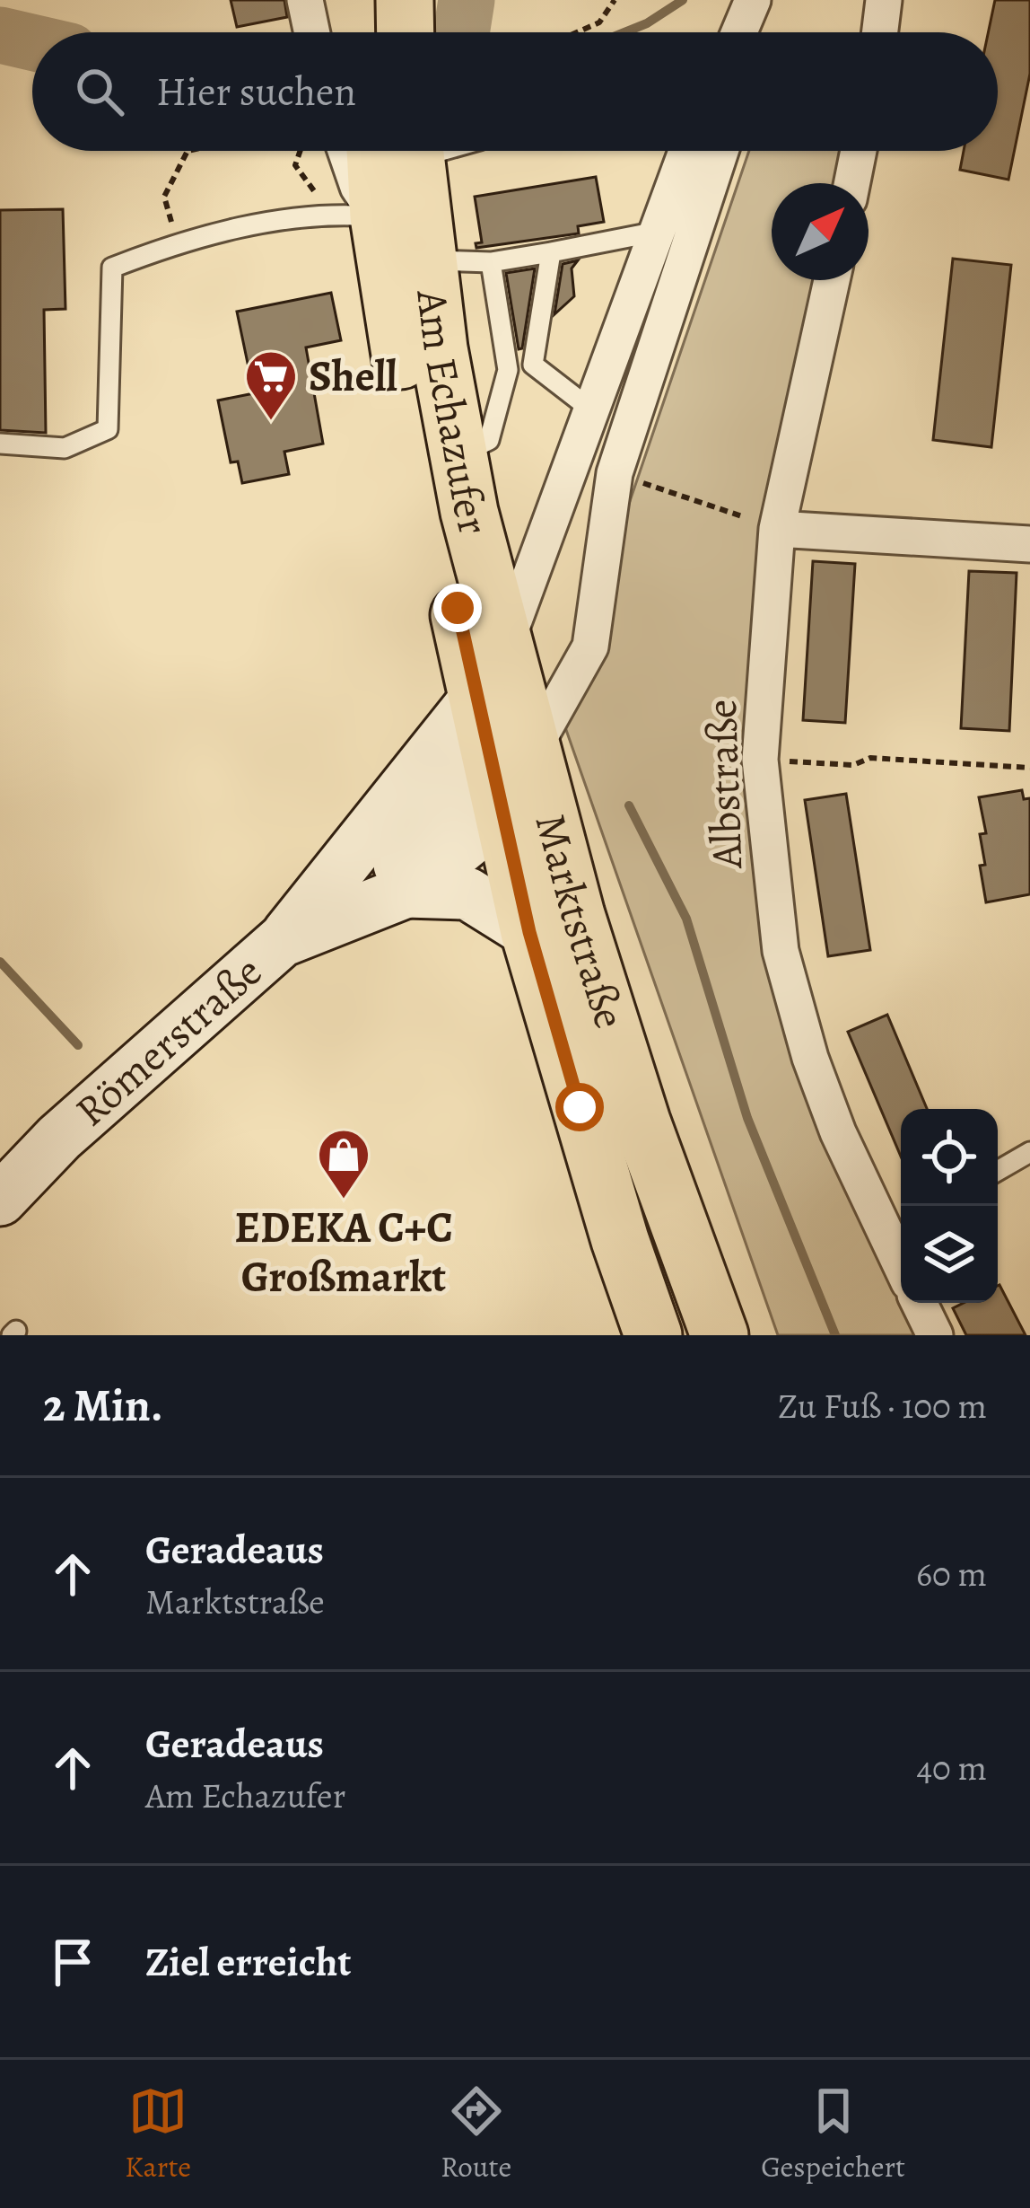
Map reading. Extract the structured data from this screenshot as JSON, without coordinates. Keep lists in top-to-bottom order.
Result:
{
  "streets": {
    "main road": ["Am Echazufer", "Marktstraße", "Römerstraße"],
    "street": ["Albstraße"]
  },
  "crossings": [
    ["Am Echazufer", "Marktstraße"],
    ["Am Echazufer", "Römerstraße"],
    ["Marktstraße", "Römerstraße"]
  ],
  "places": {
    "supermarket": ["Shell"],
    "shop": ["EDEKA C+C Großmarkt"]
  },
  "north": "top right",
  "page": {
    "search": "Hier suchen",
    "heading": ["2 Min.", "Zu Fuß · 100 m"],
    "list": [
      ["Geradeaus", "Marktstraße", "60 m"],
      ["Geradeaus", "Am Echazufer", "40 m"],
      "Ziel erreicht"
    ],
    "nav": ["Karte", "Route", "Gespeichert"]
  }
}
